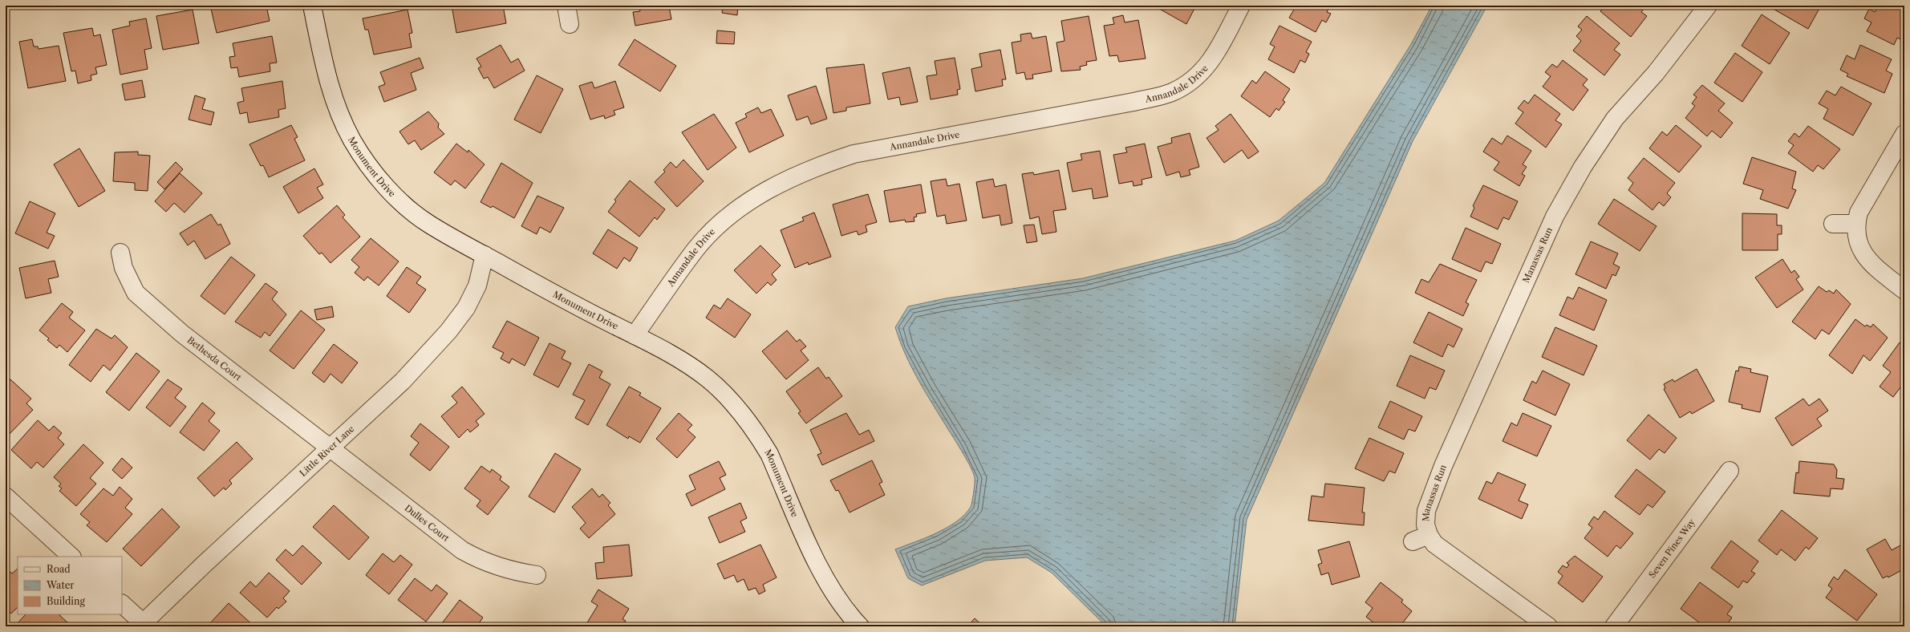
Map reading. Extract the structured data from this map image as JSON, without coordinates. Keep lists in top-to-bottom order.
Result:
{
  "streets": {
    "street": [
      "Annandale Drive",
      "Monument Drive",
      "Manassas Run",
      "Bethesda Court",
      "Little River Lane",
      "Dulles Court",
      "Seven Pines Way"
    ]
  },
  "crossings": [
    ["Annandale Drive", "Monument Drive"],
    ["Monument Drive", "Little River Lane"],
    ["Bethesda Court", "Little River Lane"],
    ["Bethesda Court", "Dulles Court"],
    ["Little River Lane", "Dulles Court"]
  ],
  "legend": ["Road", "Water", "Building"]
}
